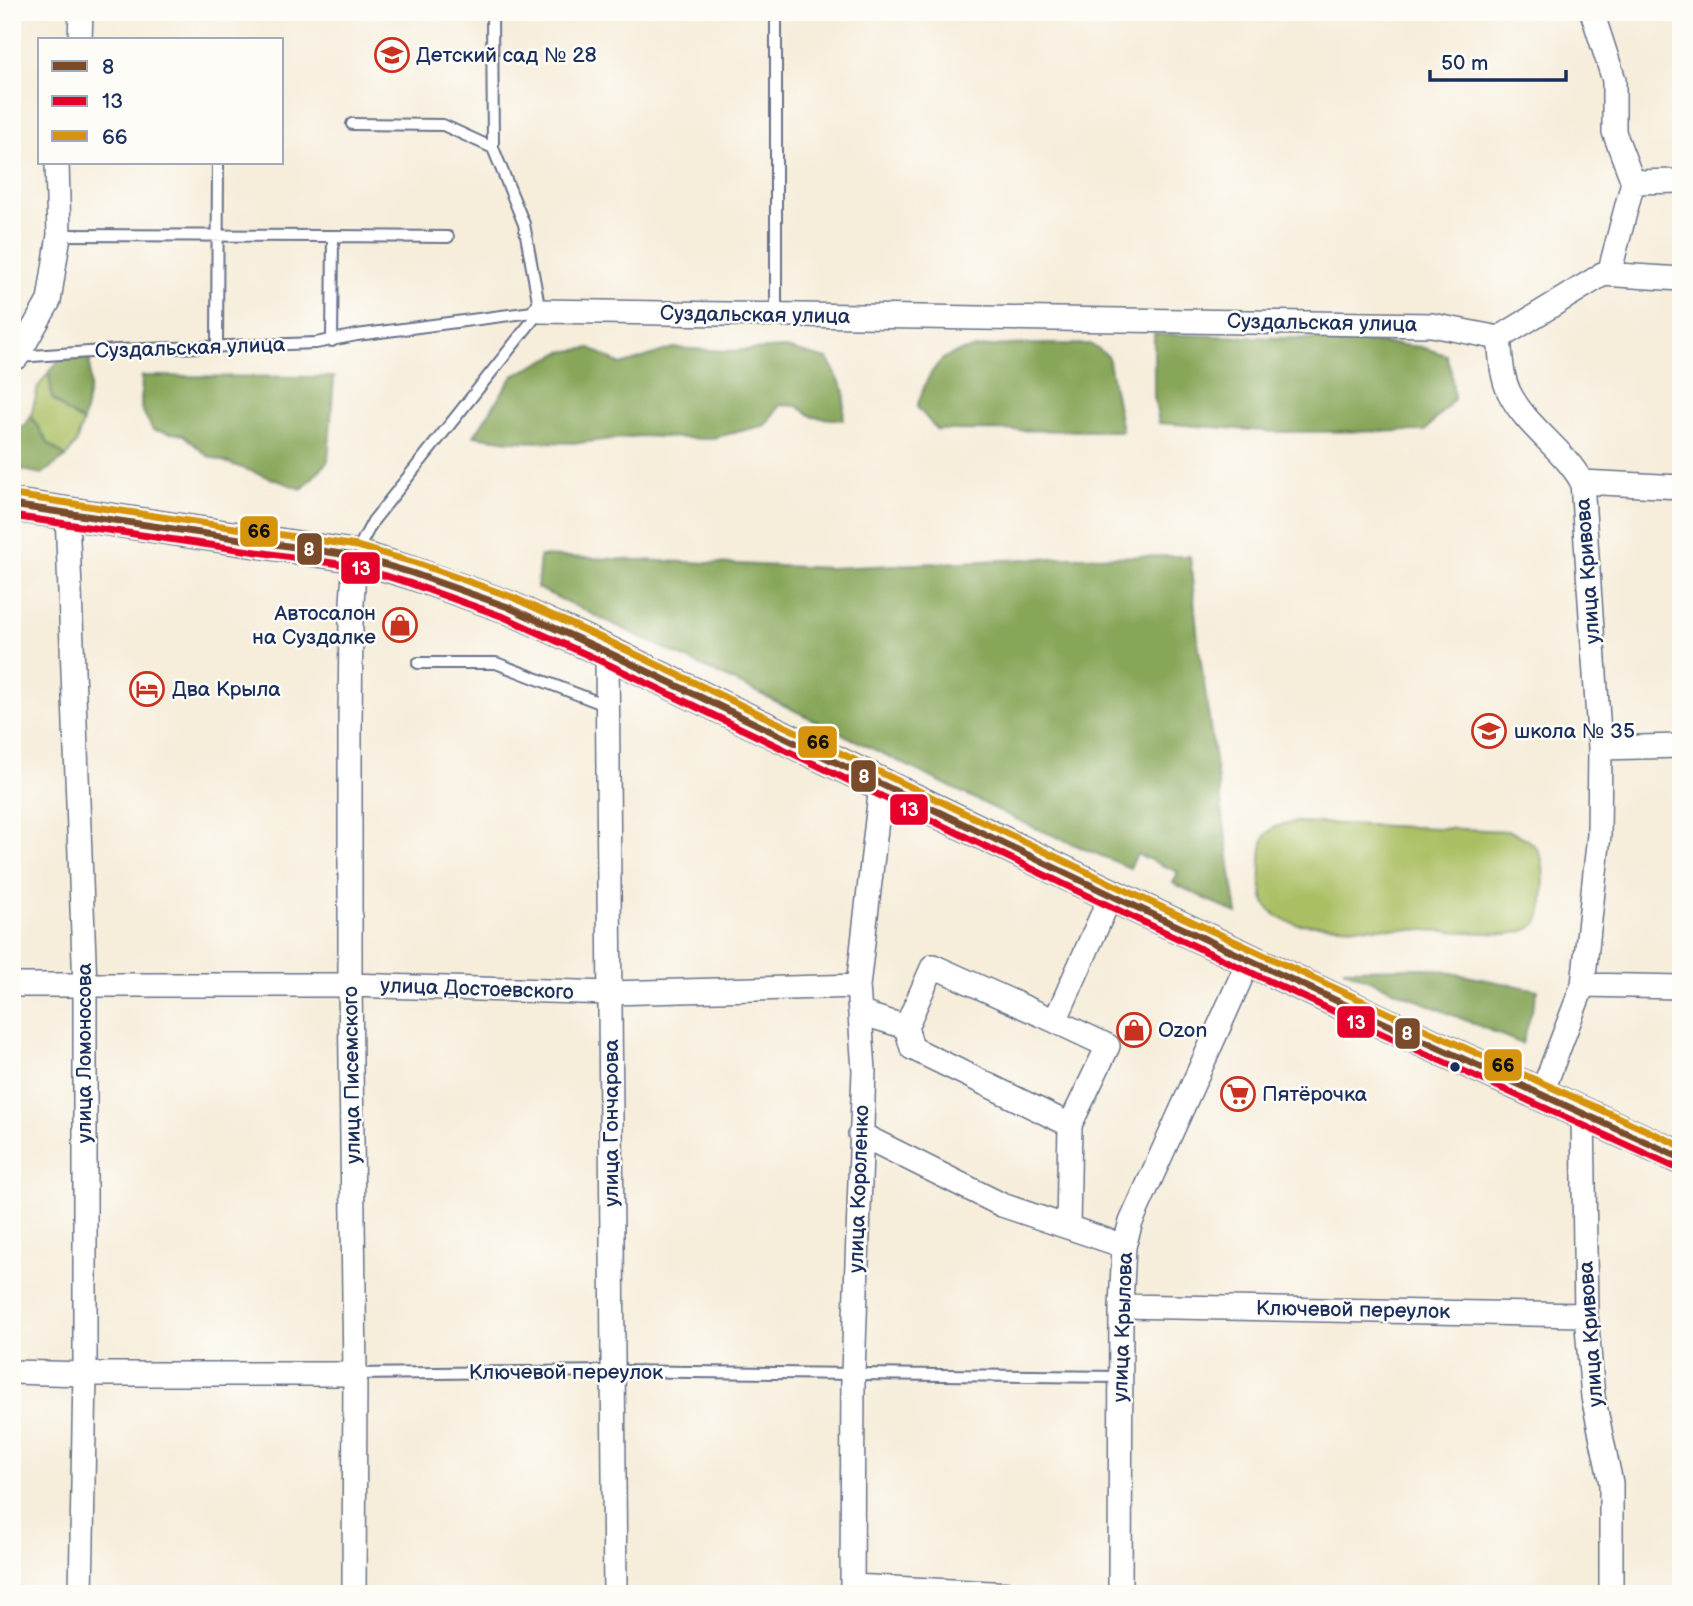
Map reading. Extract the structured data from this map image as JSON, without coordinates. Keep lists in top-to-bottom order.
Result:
{
  "streets": {
    "street": [
      "Суздальская улица",
      "улица Кривова",
      "улица Достоевского",
      "улица Ломоносова",
      "улица Писемского",
      "улица Гончарова",
      "улица Короленко",
      "Ключевой переулок",
      "улица Крылова"
    ]
  },
  "crossings": [
    ["Суздальская улица", "улица Кривова"],
    ["улица Кривова", "Ключевой переулок"],
    ["улица Достоевского", "улица Ломоносова"],
    ["улица Достоевского", "улица Писемского"],
    ["улица Достоевского", "улица Гончарова"],
    ["улица Достоевского", "улица Короленко"],
    ["улица Ломоносова", "Ключевой переулок"],
    ["улица Писемского", "Ключевой переулок"],
    ["улица Гончарова", "Ключевой переулок"],
    ["улица Короленко", "Ключевой переулок"],
    ["Ключевой переулок", "улица Крылова"]
  ],
  "places": {
    "school or university": ["Детский сад № 28", "школа № 35"],
    "shop": ["Автосалон на Суздалке", "Ozon"],
    "hotel": ["Два Крыла"],
    "supermarket": ["Пятёрочка"]
  },
  "lines": ["transit line 66", "transit line 8", "transit line 13"],
  "legend": ["8", "13", "66"],
  "scale_bar": "50 m"
}
